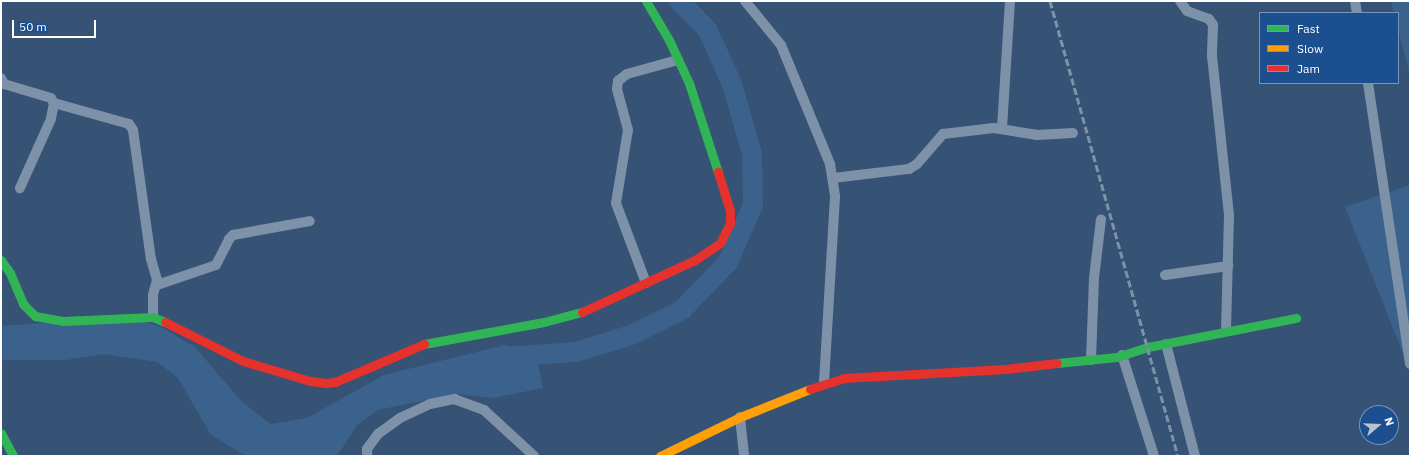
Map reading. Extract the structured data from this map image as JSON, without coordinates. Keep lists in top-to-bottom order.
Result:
{
  "legend": ["Fast", "Slow", "Jam"],
  "scale_bar": "50 m",
  "north": "right"
}
